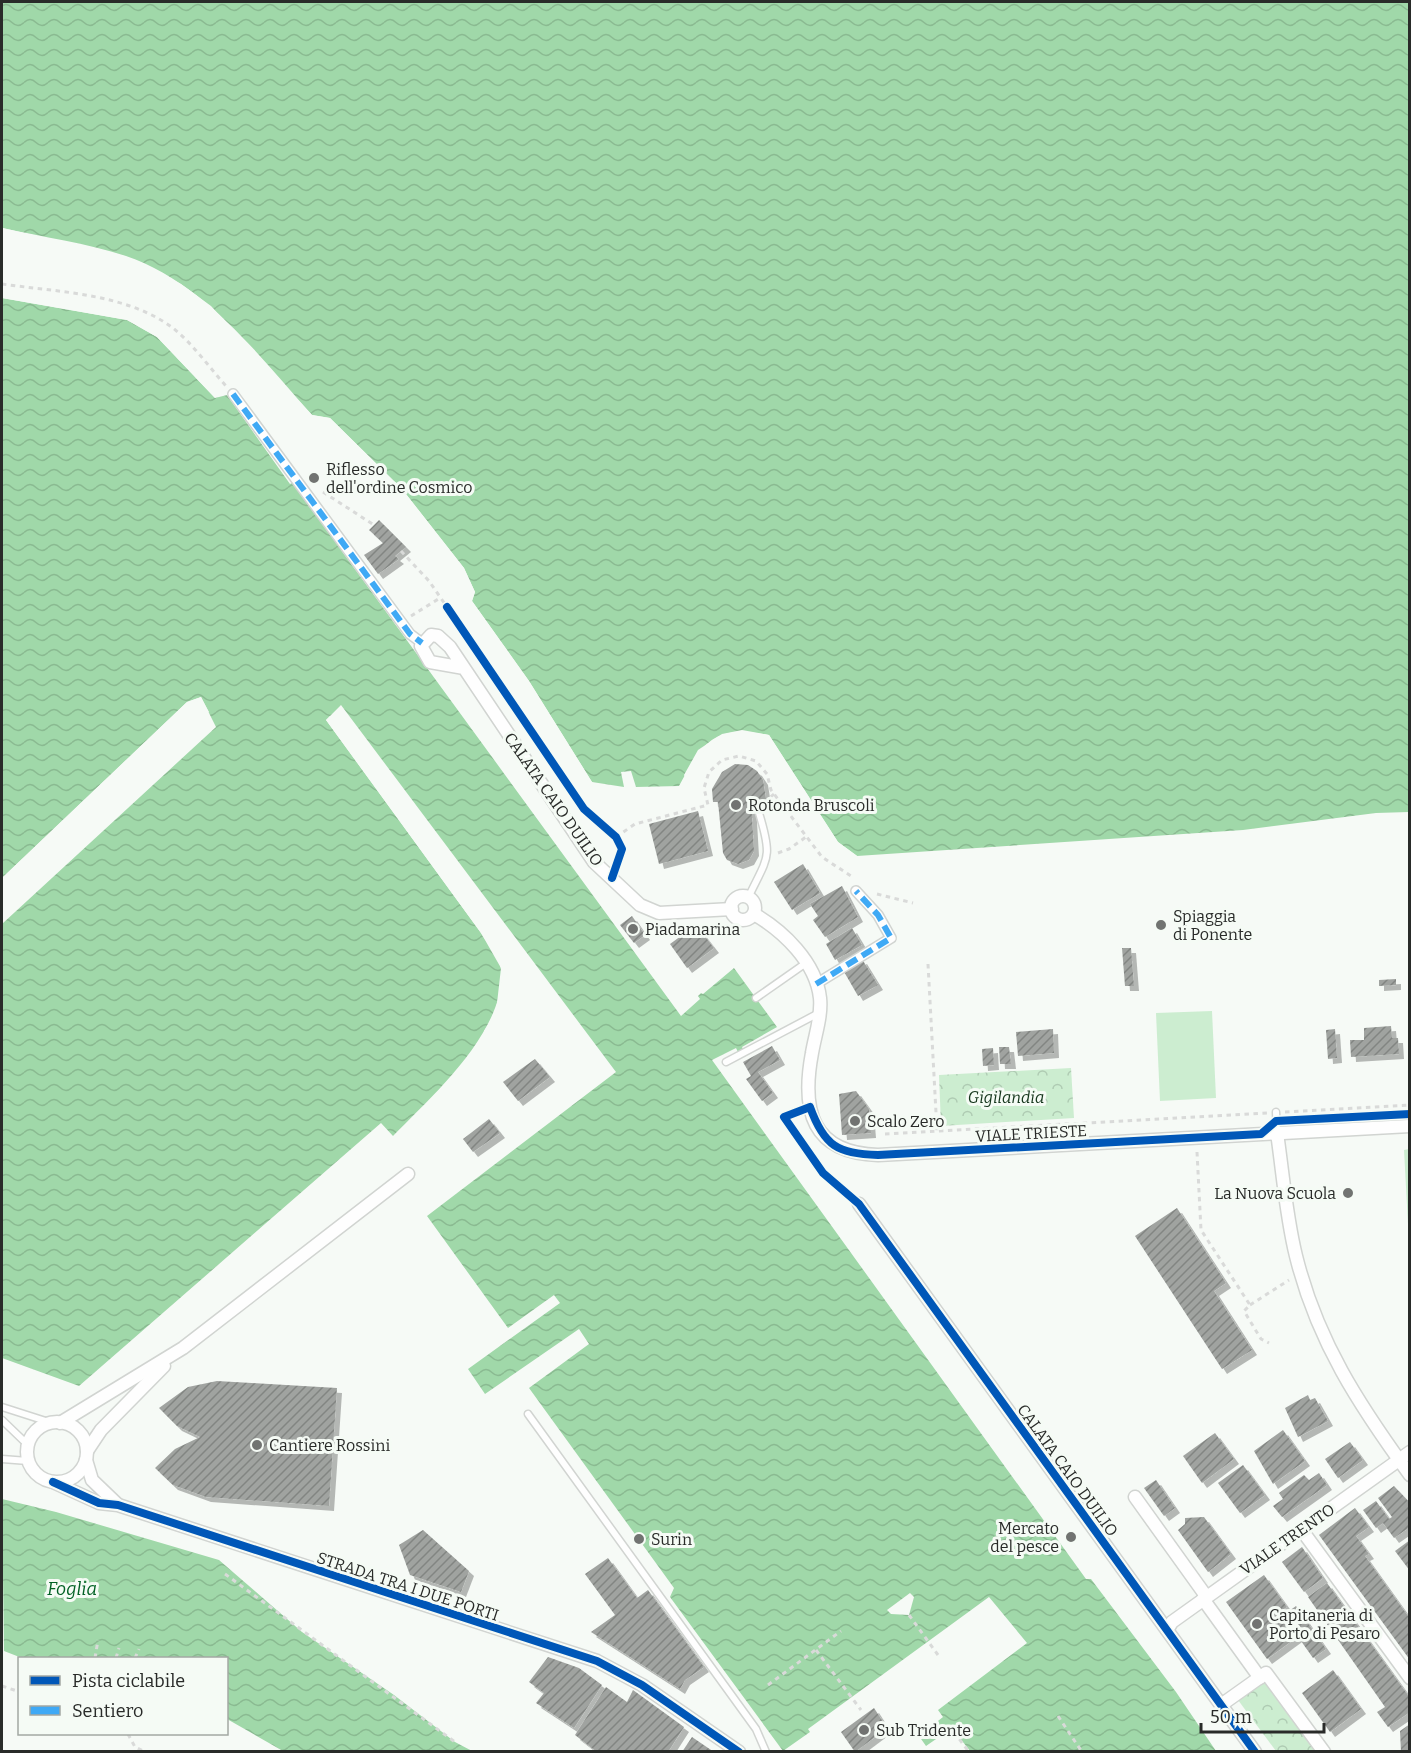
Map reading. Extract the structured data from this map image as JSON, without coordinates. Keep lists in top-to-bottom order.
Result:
{
  "streets": {
    "street": [
      "CALATA CAIO DUILIO",
      "VIALE TRIESTE",
      "VIALE TRENTO",
      "STRADA TRA I DUE PORTI"
    ]
  },
  "crossings": [
    ["CALATA CAIO DUILIO", "VIALE TRIESTE"],
    ["CALATA CAIO DUILIO", "VIALE TRENTO"]
  ],
  "water": ["Foglia"],
  "parks": ["Gigilandia"],
  "places": [
    "Riflesso dell'ordine Cosmico",
    "Rotonda Bruscoli",
    "Spiaggia di Ponente",
    "Piadamarina",
    "Scalo Zero",
    "La Nuova Scuola",
    "Cantiere Rossini",
    "Mercato del pesce",
    "Surin",
    "Capitaneria di Porto di Pesaro",
    "Sub Tridente"
  ],
  "legend": ["Pista ciclabile", "Sentiero"],
  "scale_bar": "50 m"
}
